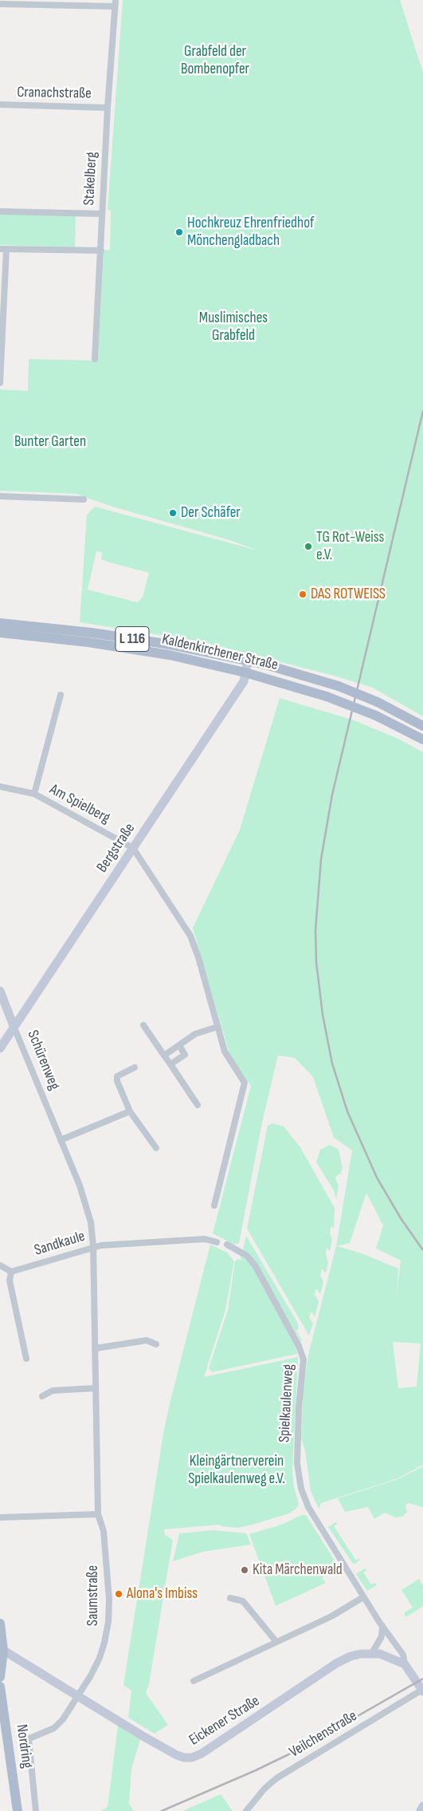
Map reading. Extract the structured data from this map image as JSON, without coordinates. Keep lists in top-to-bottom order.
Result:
{
  "streets": {
    "main road": ["L 116", "Kaldenkirchener Straße", "Nordring"],
    "street": [
      "Cranachstraße",
      "Stakelberg",
      "Am Spielberg",
      "Bergstraße",
      "Schürenweg",
      "Sandkaule",
      "Spielkaulenweg",
      "Saumstraße",
      "Eickener Straße",
      "Veilchenstraße"
    ]
  },
  "crossings": [
    ["Cranachstraße", "Stakelberg"],
    ["Kaldenkirchener Straße", "Bergstraße"],
    ["Am Spielberg", "Bergstraße"],
    ["Bergstraße", "Schürenweg"],
    ["Schürenweg", "Sandkaule"],
    ["Schürenweg", "Saumstraße"],
    ["Sandkaule", "Saumstraße"],
    ["Spielkaulenweg", "Eickener Straße"],
    ["Saumstraße", "Eickener Straße"]
  ],
  "parks": [
    "Grabfeld der Bombenopfer",
    "Muslimisches Grabfeld",
    "Bunter Garten",
    "Kleingärtnerverein Spielkaulenweg e.V."
  ],
  "places": [
    "Hochkreuz Ehrenfriedhof Mönchengladbach",
    "Der Schäfer",
    "TG Rot-Weiss e.V.",
    "DAS ROTWEISS",
    "Kita Märchenwald",
    "Alona's Imbiss"
  ]
}
